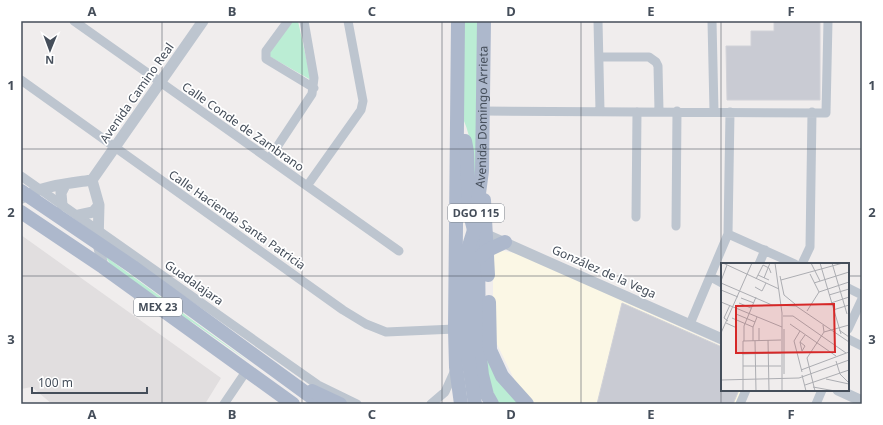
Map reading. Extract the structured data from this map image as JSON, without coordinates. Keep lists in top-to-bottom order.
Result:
{
  "streets": {
    "main road": ["Avenida Domingo Arrieta", "DGO 115", "MEX 23"],
    "street": [
      "Avenida Camino Real",
      "Calle Conde de Zambrano",
      "Calle Hacienda Santa Patricia",
      "González de la Vega",
      "Guadalajara"
    ]
  },
  "crossings": [
    ["Avenida Camino Real", "Calle Conde de Zambrano"],
    ["Avenida Camino Real", "Calle Hacienda Santa Patricia"],
    ["Avenida Domingo Arrieta", "Calle Hacienda Santa Patricia"],
    ["Avenida Domingo Arrieta", "González de la Vega"],
    ["Guadalajara", "MEX 23"]
  ],
  "scale_bar": "100 m",
  "north": "bottom",
  "grid": {
    "columns": [
      "A",
      "B",
      "C",
      "D",
      "E",
      "F"
    ],
    "rows": ["1", "2", "3"]
  }
}
